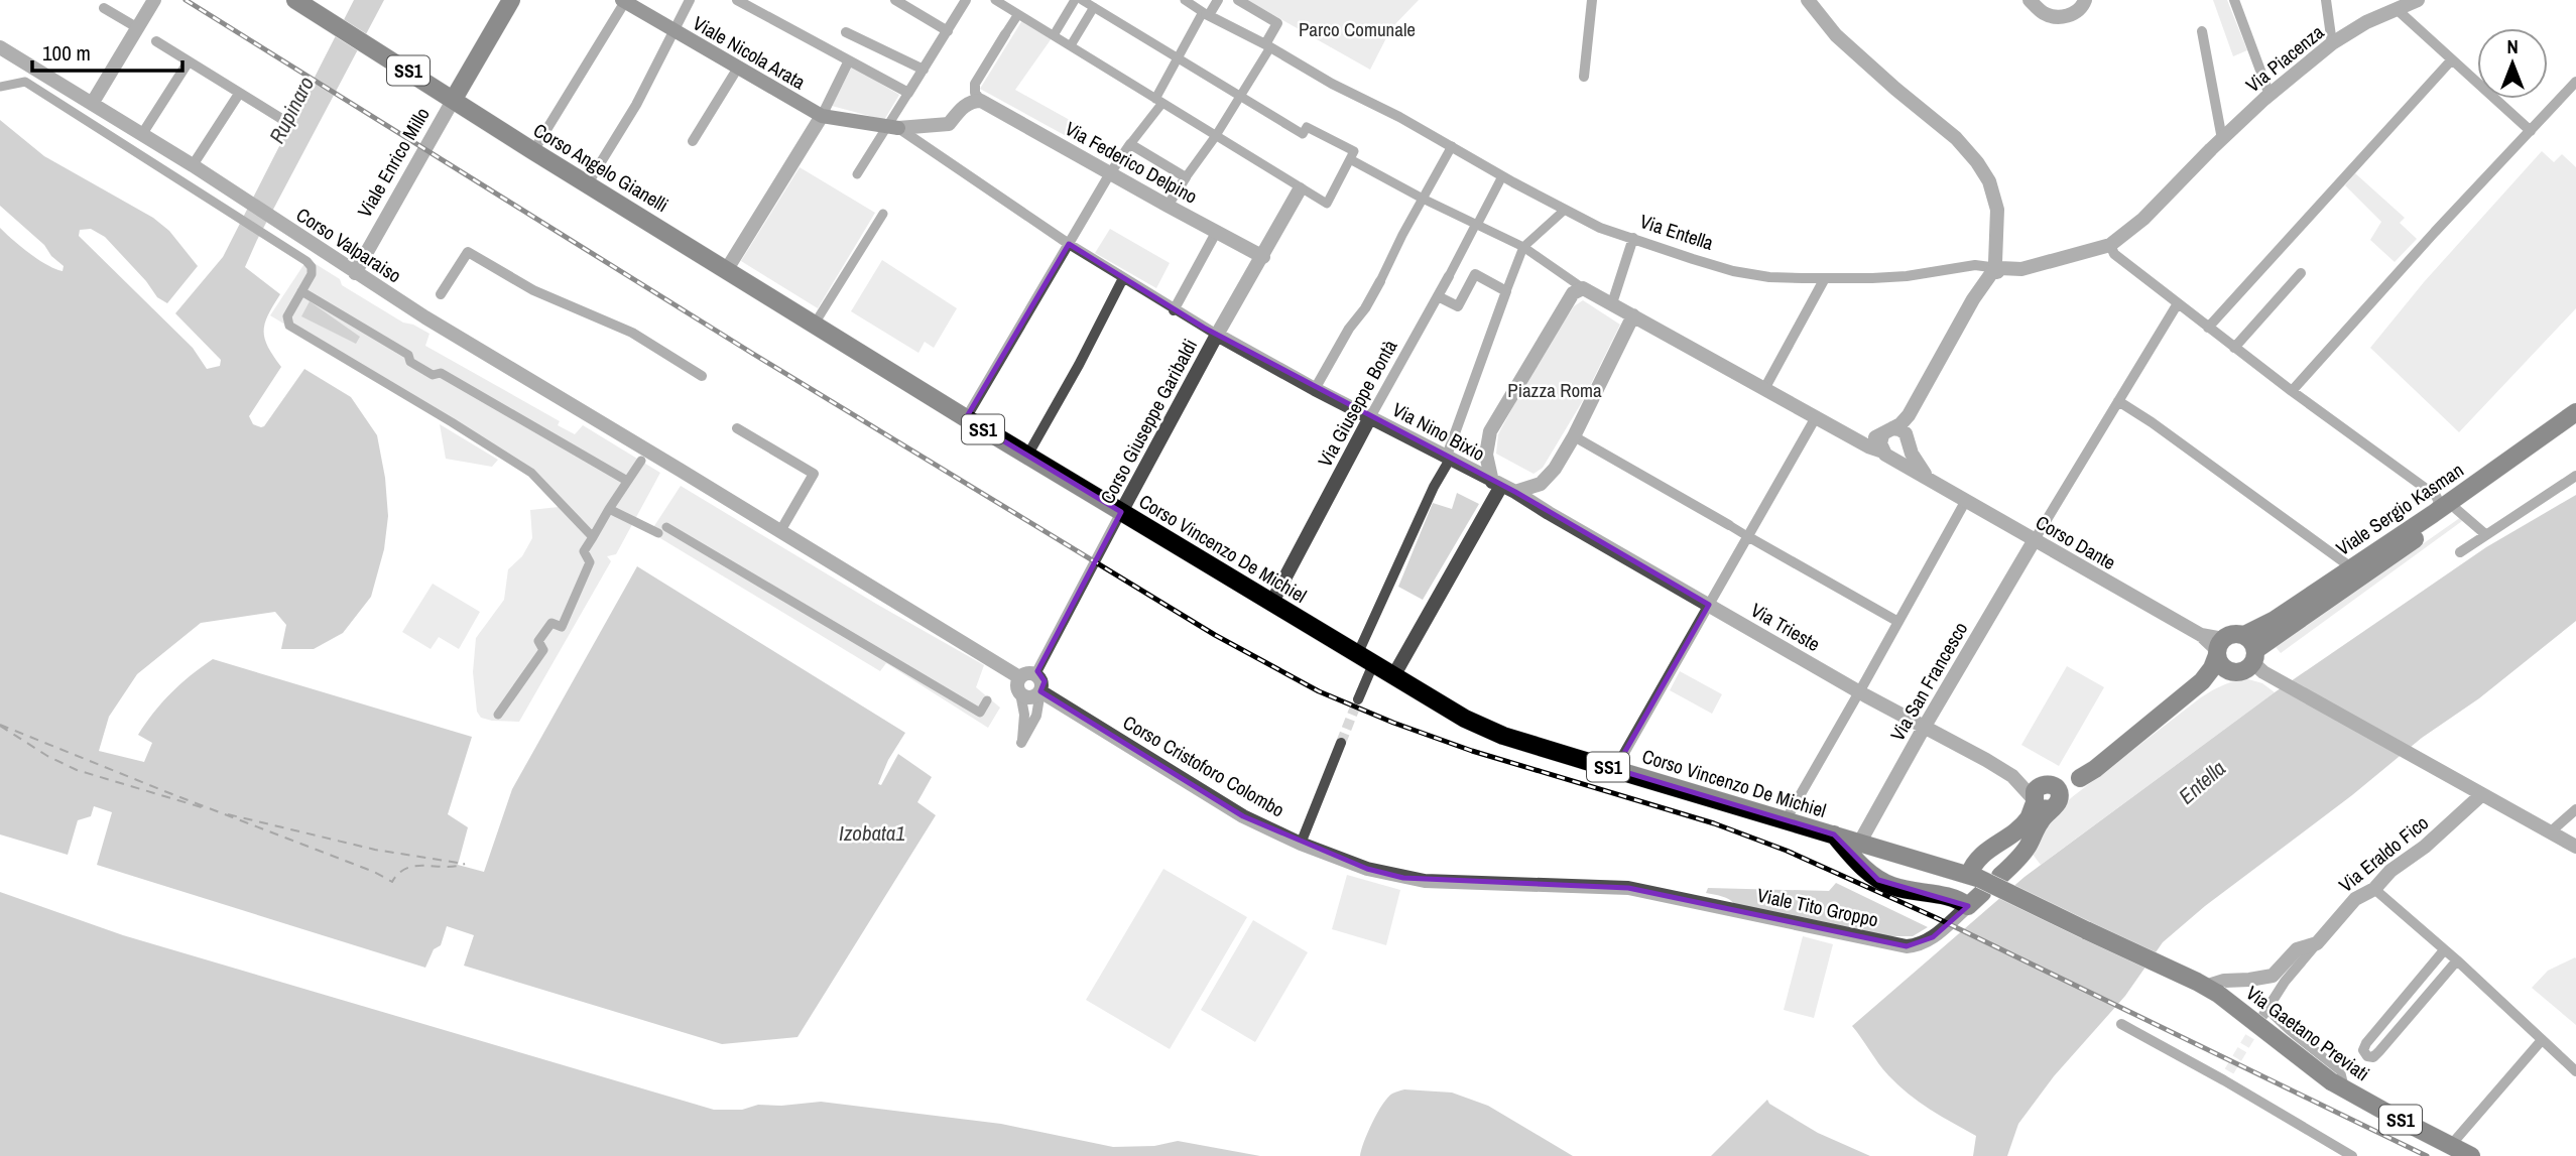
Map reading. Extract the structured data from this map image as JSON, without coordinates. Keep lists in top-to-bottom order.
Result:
{
  "streets": {
    "main road": [
      "Viale Nicola Arata",
      "SS1",
      "Viale Enrico Millo",
      "Corso Angelo Gianelli",
      "Viale Sergio Kasman",
      "Corso Vincenzo De Michiel",
      "Viale Tito Groppo",
      "Via Gaetano Previati"
    ],
    "street": [
      "Via Piacenza",
      "Via Federico Delpino",
      "Via Entella",
      "Corso Valparaiso",
      "Via Giuseppe Bontà",
      "Corso Giuseppe Garibaldi",
      "Via Nino Bixio",
      "Corso Dante",
      "Via Trieste",
      "Via San Francesco",
      "Corso Cristoforo Colombo",
      "Via Eraldo Fico"
    ]
  },
  "crossings": [
    ["Via Piacenza", "Via Entella"],
    ["SS1", "Viale Enrico Millo"],
    ["SS1", "Corso Angelo Gianelli"],
    ["SS1", "Corso Giuseppe Garibaldi"],
    ["SS1", "Corso Vincenzo De Michiel"],
    ["Viale Enrico Millo", "Corso Angelo Gianelli"],
    ["Viale Enrico Millo", "Corso Valparaiso"],
    ["Via Federico Delpino", "Corso Giuseppe Garibaldi"],
    ["Via Entella", "Via Giuseppe Bontà"],
    ["Via Giuseppe Bontà", "Via Nino Bixio"],
    ["Via Giuseppe Bontà", "Corso Vincenzo De Michiel"],
    ["Corso Giuseppe Garibaldi", "Via Nino Bixio"],
    ["Corso Giuseppe Garibaldi", "Corso Vincenzo De Michiel"],
    ["Corso Giuseppe Garibaldi", "Corso Cristoforo Colombo"],
    ["Via Nino Bixio", "Via Trieste"],
    ["Viale Sergio Kasman", "Corso Dante"],
    ["Corso Dante", "Via San Francesco"],
    ["Corso Vincenzo De Michiel", "Via San Francesco"],
    ["Corso Vincenzo De Michiel", "Viale Tito Groppo"],
    ["Corso Vincenzo De Michiel", "Via Gaetano Previati"],
    ["Via Trieste", "Via San Francesco"],
    ["Via Trieste", "Viale Tito Groppo"],
    ["Corso Cristoforo Colombo", "Viale Tito Groppo"],
    ["Via Eraldo Fico", "Via Gaetano Previati"]
  ],
  "water": ["Rupinaro", "Entella", "Izobata1"],
  "parks": ["Parco Comunale", "Piazza Roma"],
  "scale_bar": "100 m",
  "north": "top"
}
